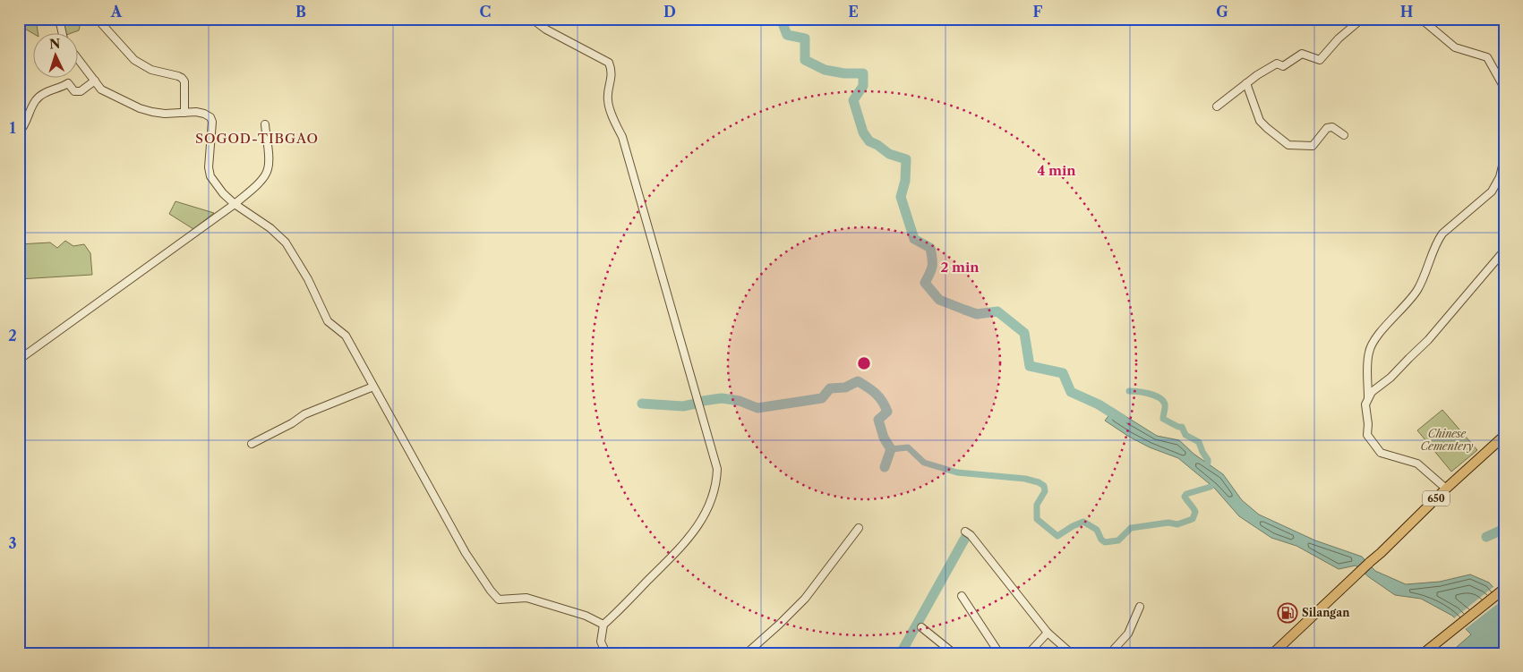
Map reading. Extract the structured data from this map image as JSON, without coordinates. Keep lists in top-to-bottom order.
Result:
{
  "streets": {
    "main road": ["650"]
  },
  "districts": ["SOGOD-TIBGAO"],
  "parks": ["Chinese Cementery"],
  "places": {
    "fuel station": ["Silangan"]
  },
  "north": "top",
  "grid": {
    "columns": [
      "A",
      "B",
      "C",
      "D",
      "E",
      "F",
      "G",
      "H"
    ],
    "rows": ["1", "2", "3"]
  },
  "rings": ["4 min", "2 min"]
}
